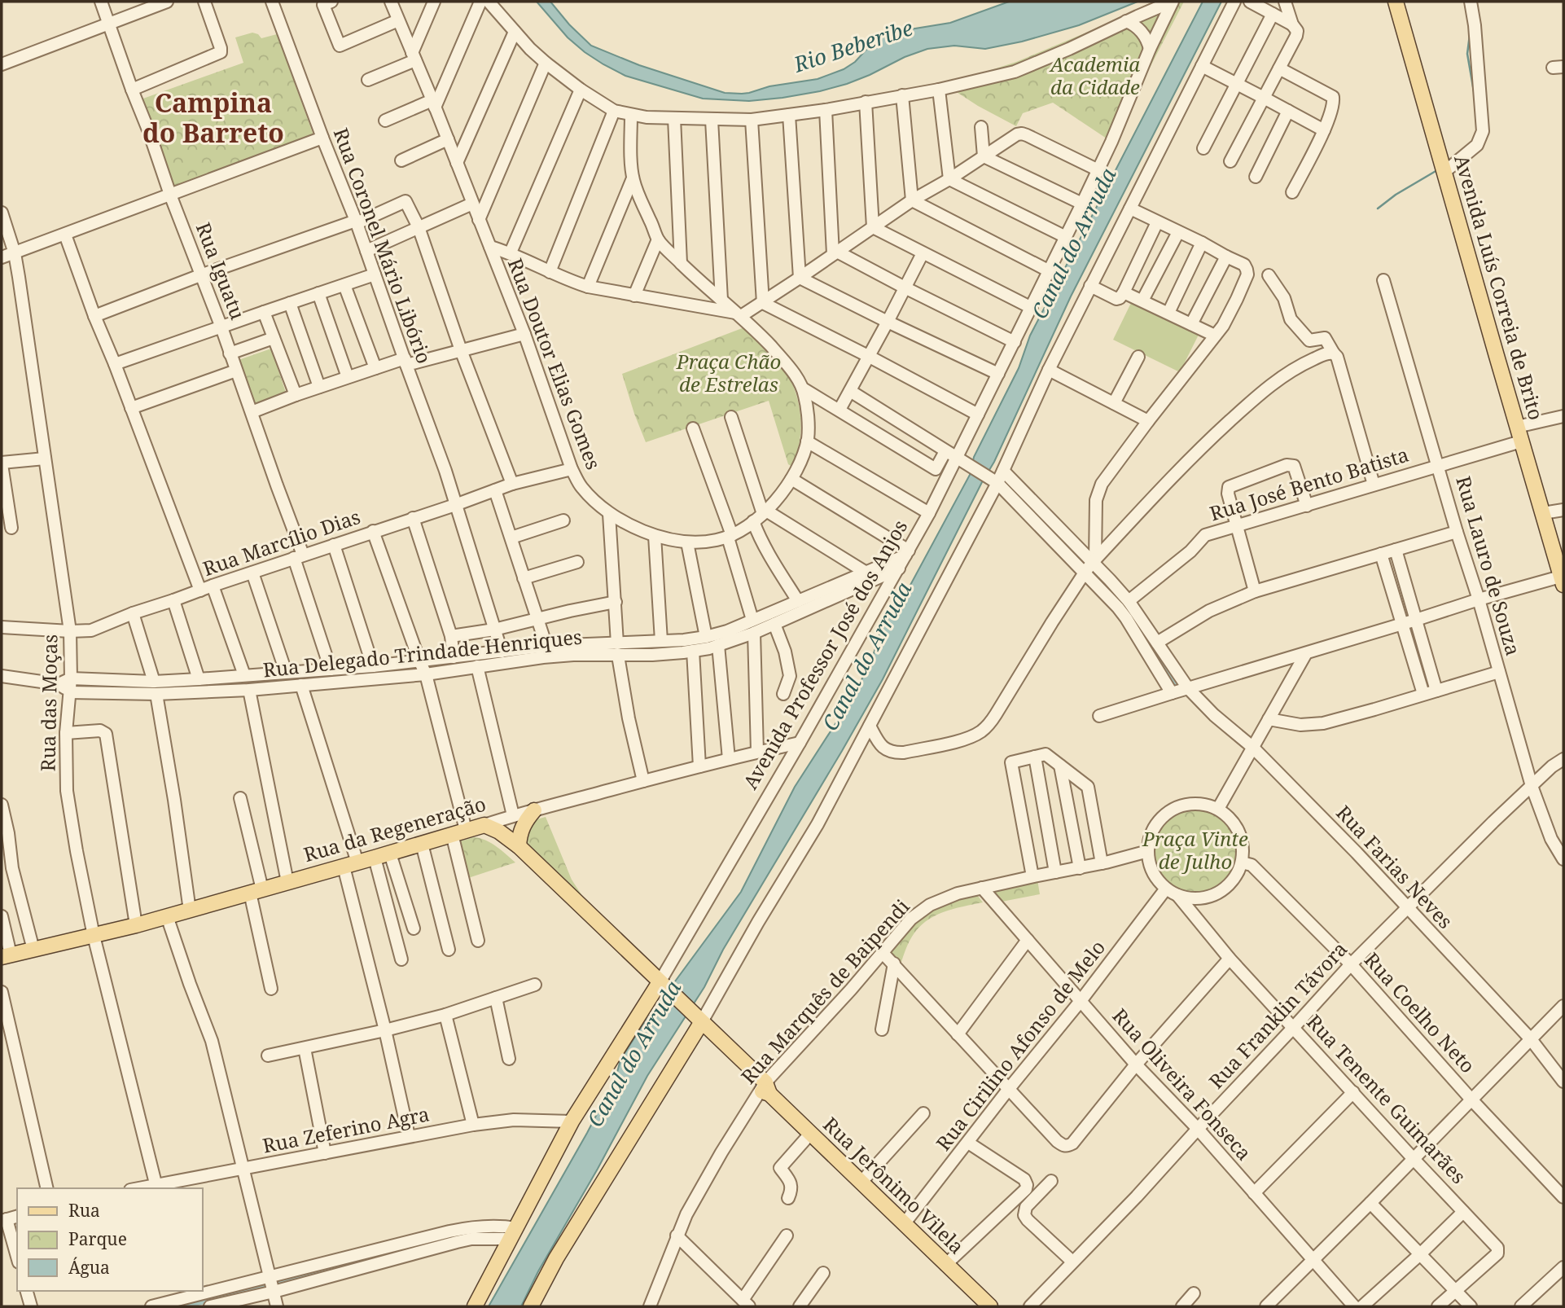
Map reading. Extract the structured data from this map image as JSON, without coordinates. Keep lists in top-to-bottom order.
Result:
{
  "streets": {
    "main road": [
      "Avenida Luís Correia de Brito",
      "Avenida Professor José dos Anjos",
      "Rua da Regeneração",
      "Rua Jerônimo Vilela"
    ],
    "street": [
      "Rua Coronel Mário Libório",
      "Rua Iguatu",
      "Rua Doutor Elias Gomes",
      "Rua José Bento Batista",
      "Rua Marcílio Dias",
      "Rua Lauro de Souza",
      "Rua Delegado Trindade Henriques",
      "Rua das Moças",
      "Rua Farias Neves",
      "Rua Marquês de Baipendi",
      "Rua Coelho Neto",
      "Rua Franklin Távora",
      "Rua Cirilino Afonso de Melo",
      "Rua Oliveira Fonseca",
      "Rua Tenente Guimarães",
      "Rua Zeferino Agra"
    ]
  },
  "crossings": [
    ["Rua Coronel Mário Libório", "Rua Marcílio Dias"],
    ["Rua Coronel Mário Libório", "Rua Delegado Trindade Henriques"],
    ["Rua Iguatu", "Rua Marcílio Dias"],
    ["Rua Iguatu", "Rua Delegado Trindade Henriques"],
    ["Avenida Luís Correia de Brito", "Rua José Bento Batista"],
    ["Rua Doutor Elias Gomes", "Rua Marcílio Dias"],
    ["Rua José Bento Batista", "Rua Lauro de Souza"],
    ["Rua José Bento Batista", "Rua Farias Neves"],
    ["Rua Marcílio Dias", "Rua das Moças"],
    ["Rua Lauro de Souza", "Rua Franklin Távora"],
    ["Rua Delegado Trindade Henriques", "Avenida Professor José dos Anjos"],
    ["Rua Delegado Trindade Henriques", "Rua das Moças"],
    ["Avenida Professor José dos Anjos", "Rua da Regeneração"],
    ["Avenida Professor José dos Anjos", "Rua Zeferino Agra"],
    ["Avenida Professor José dos Anjos", "Rua Jerônimo Vilela"],
    ["Rua das Moças", "Rua da Regeneração"],
    ["Rua das Moças", "Rua Zeferino Agra"],
    ["Rua Farias Neves", "Rua Franklin Távora"],
    ["Rua Marquês de Baipendi", "Rua Coelho Neto"],
    ["Rua Marquês de Baipendi", "Rua Cirilino Afonso de Melo"],
    ["Rua Marquês de Baipendi", "Rua Oliveira Fonseca"],
    ["Rua Marquês de Baipendi", "Rua Tenente Guimarães"],
    ["Rua Marquês de Baipendi", "Rua Jerônimo Vilela"],
    ["Rua Coelho Neto", "Rua Franklin Távora"],
    ["Rua Coelho Neto", "Rua Cirilino Afonso de Melo"],
    ["Rua Coelho Neto", "Rua Tenente Guimarães"],
    ["Rua Franklin Távora", "Rua Oliveira Fonseca"],
    ["Rua Franklin Távora", "Rua Tenente Guimarães"],
    ["Rua Cirilino Afonso de Melo", "Rua Oliveira Fonseca"],
    ["Rua Cirilino Afonso de Melo", "Rua Tenente Guimarães"],
    ["Rua Cirilino Afonso de Melo", "Rua Jerônimo Vilela"]
  ],
  "districts": ["Campina do Barreto"],
  "water": ["Rio Beberibe", "Canal do Arruda"],
  "parks": ["Academia da Cidade", "Praça Chão de Estrelas", "Praça Vinte de Julho"],
  "legend": ["Rua", "Parque", "Água"]
}
